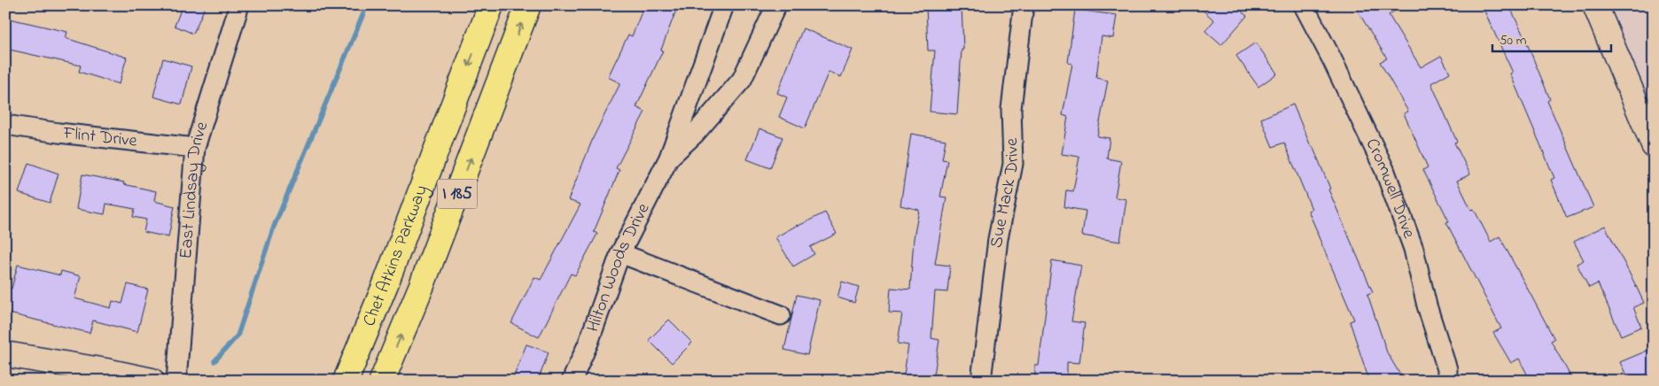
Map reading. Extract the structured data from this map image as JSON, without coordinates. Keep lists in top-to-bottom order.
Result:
{
  "streets": {
    "highway": ["I 185", "Chet Atkins Parkway"],
    "street": [
      "Flint Drive",
      "Cromwell Drive",
      "East Lindsay Drive",
      "Sue Mack Drive",
      "Hilton Woods Drive"
    ]
  },
  "crossings": [
    ["Flint Drive", "East Lindsay Drive"]
  ],
  "scale_bar": "50 m"
}
